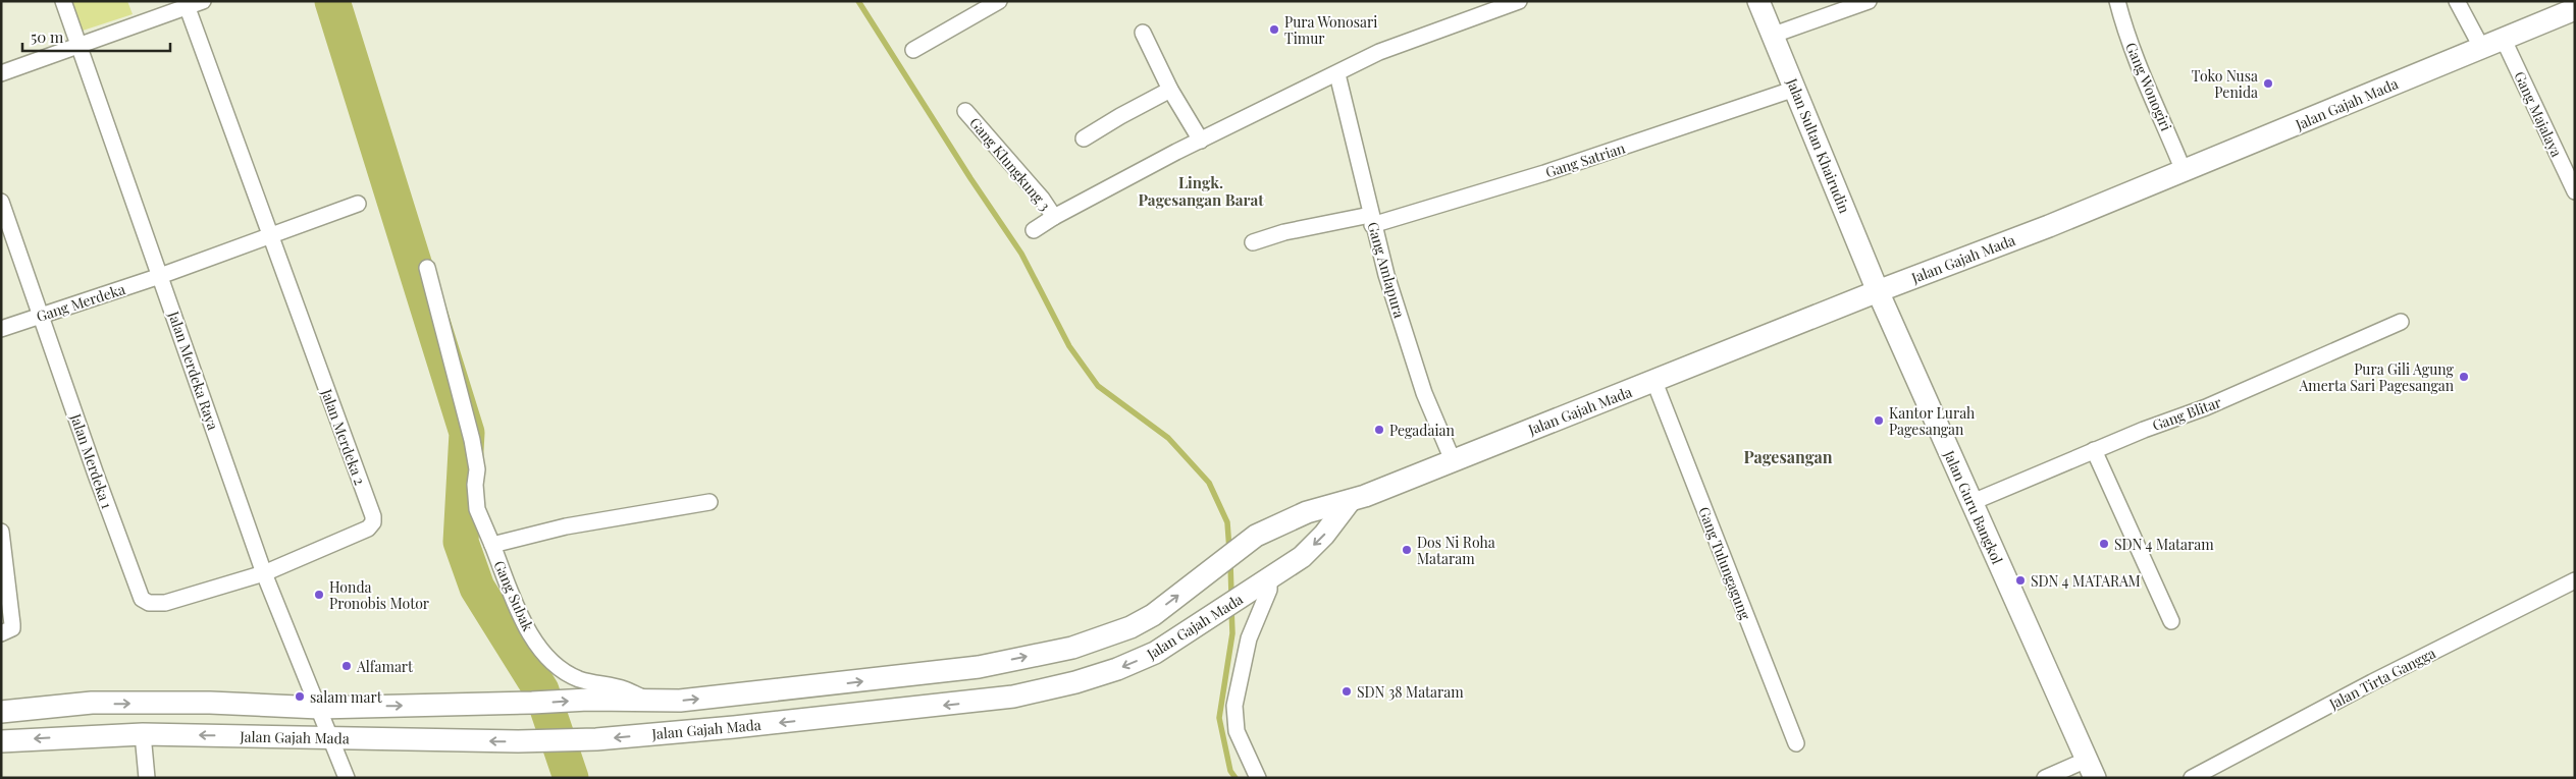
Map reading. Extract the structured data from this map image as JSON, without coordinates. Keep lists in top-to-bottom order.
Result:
{
  "streets": {
    "main road": ["Jalan Gajah Mada", "Jalan Sultan Khairudin", "Jalan Guru Bangkol"],
    "street": [
      "Gang Wonogiri",
      "Gang Majalaya",
      "Gang Satrian",
      "Gang Klungkung 3",
      "Gang Amlapura",
      "Gang Merdeka",
      "Jalan Merdeka Raya",
      "Gang Blitar",
      "Jalan Merdeka 2",
      "Jalan Merdeka 1",
      "Gang Tulungagung",
      "Gang Subak",
      "Jalan Tirta Gangga"
    ]
  },
  "crossings": [
    ["Gang Wonogiri", "Jalan Gajah Mada"],
    ["Jalan Gajah Mada", "Gang Majalaya"],
    ["Jalan Gajah Mada", "Jalan Sultan Khairudin"],
    ["Jalan Gajah Mada", "Gang Amlapura"],
    ["Jalan Gajah Mada", "Jalan Merdeka Raya"],
    ["Jalan Gajah Mada", "Jalan Guru Bangkol"],
    ["Jalan Gajah Mada", "Gang Tulungagung"],
    ["Jalan Gajah Mada", "Gang Subak"],
    ["Jalan Sultan Khairudin", "Gang Satrian"],
    ["Jalan Sultan Khairudin", "Jalan Guru Bangkol"],
    ["Gang Satrian", "Gang Amlapura"],
    ["Gang Merdeka", "Jalan Merdeka Raya"],
    ["Gang Merdeka", "Jalan Merdeka 1"],
    ["Jalan Merdeka Raya", "Jalan Merdeka 2"],
    ["Jalan Merdeka Raya", "Jalan Merdeka 1"],
    ["Gang Blitar", "Jalan Guru Bangkol"],
    ["Jalan Merdeka 2", "Jalan Merdeka 1"]
  ],
  "districts": ["Lingk. Pagesangan Barat", "Pagesangan"],
  "places": [
    "Pura Wonosari Timur",
    "Toko Nusa Penida",
    "Pura Gili Agung Amerta Sari Pagesangan",
    "Kantor Lurah Pagesangan",
    "Pegadaian",
    "SDN 4 Mataram",
    "Dos Ni Roha Mataram",
    "SDN 4 MATARAM",
    "Honda Pronobis Motor",
    "Alfamart",
    "SDN 38 Mataram",
    "salam mart"
  ],
  "scale_bar": "50 m"
}
